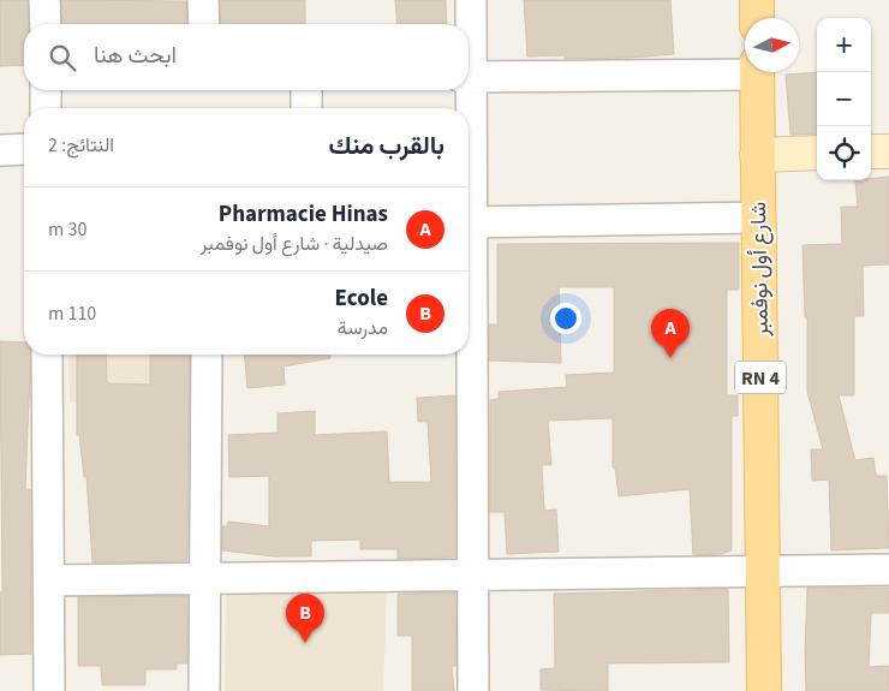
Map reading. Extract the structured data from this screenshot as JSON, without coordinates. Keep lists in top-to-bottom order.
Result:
{
  "streets": {
    "main road": ["شارع أول نوفمبر", "RN 4"]
  },
  "north": "right",
  "page": {
    "map_buttons": ["+", "−"],
    "search": "ابحث هنا",
    "heading": ["بالقرب منك", "النتائج: 2"],
    "list": [
      {
        "mark": "A",
        "name": "Pharmacie Hinas",
        "note": "صيدلية · شارع أول نوفمبر",
        "value": "30 m"
      },
      {
        "mark": "B",
        "name": "Ecole",
        "note": "مدرسة",
        "value": "110 m"
      }
    ],
    "pins": ["A", "B"]
  }
}
